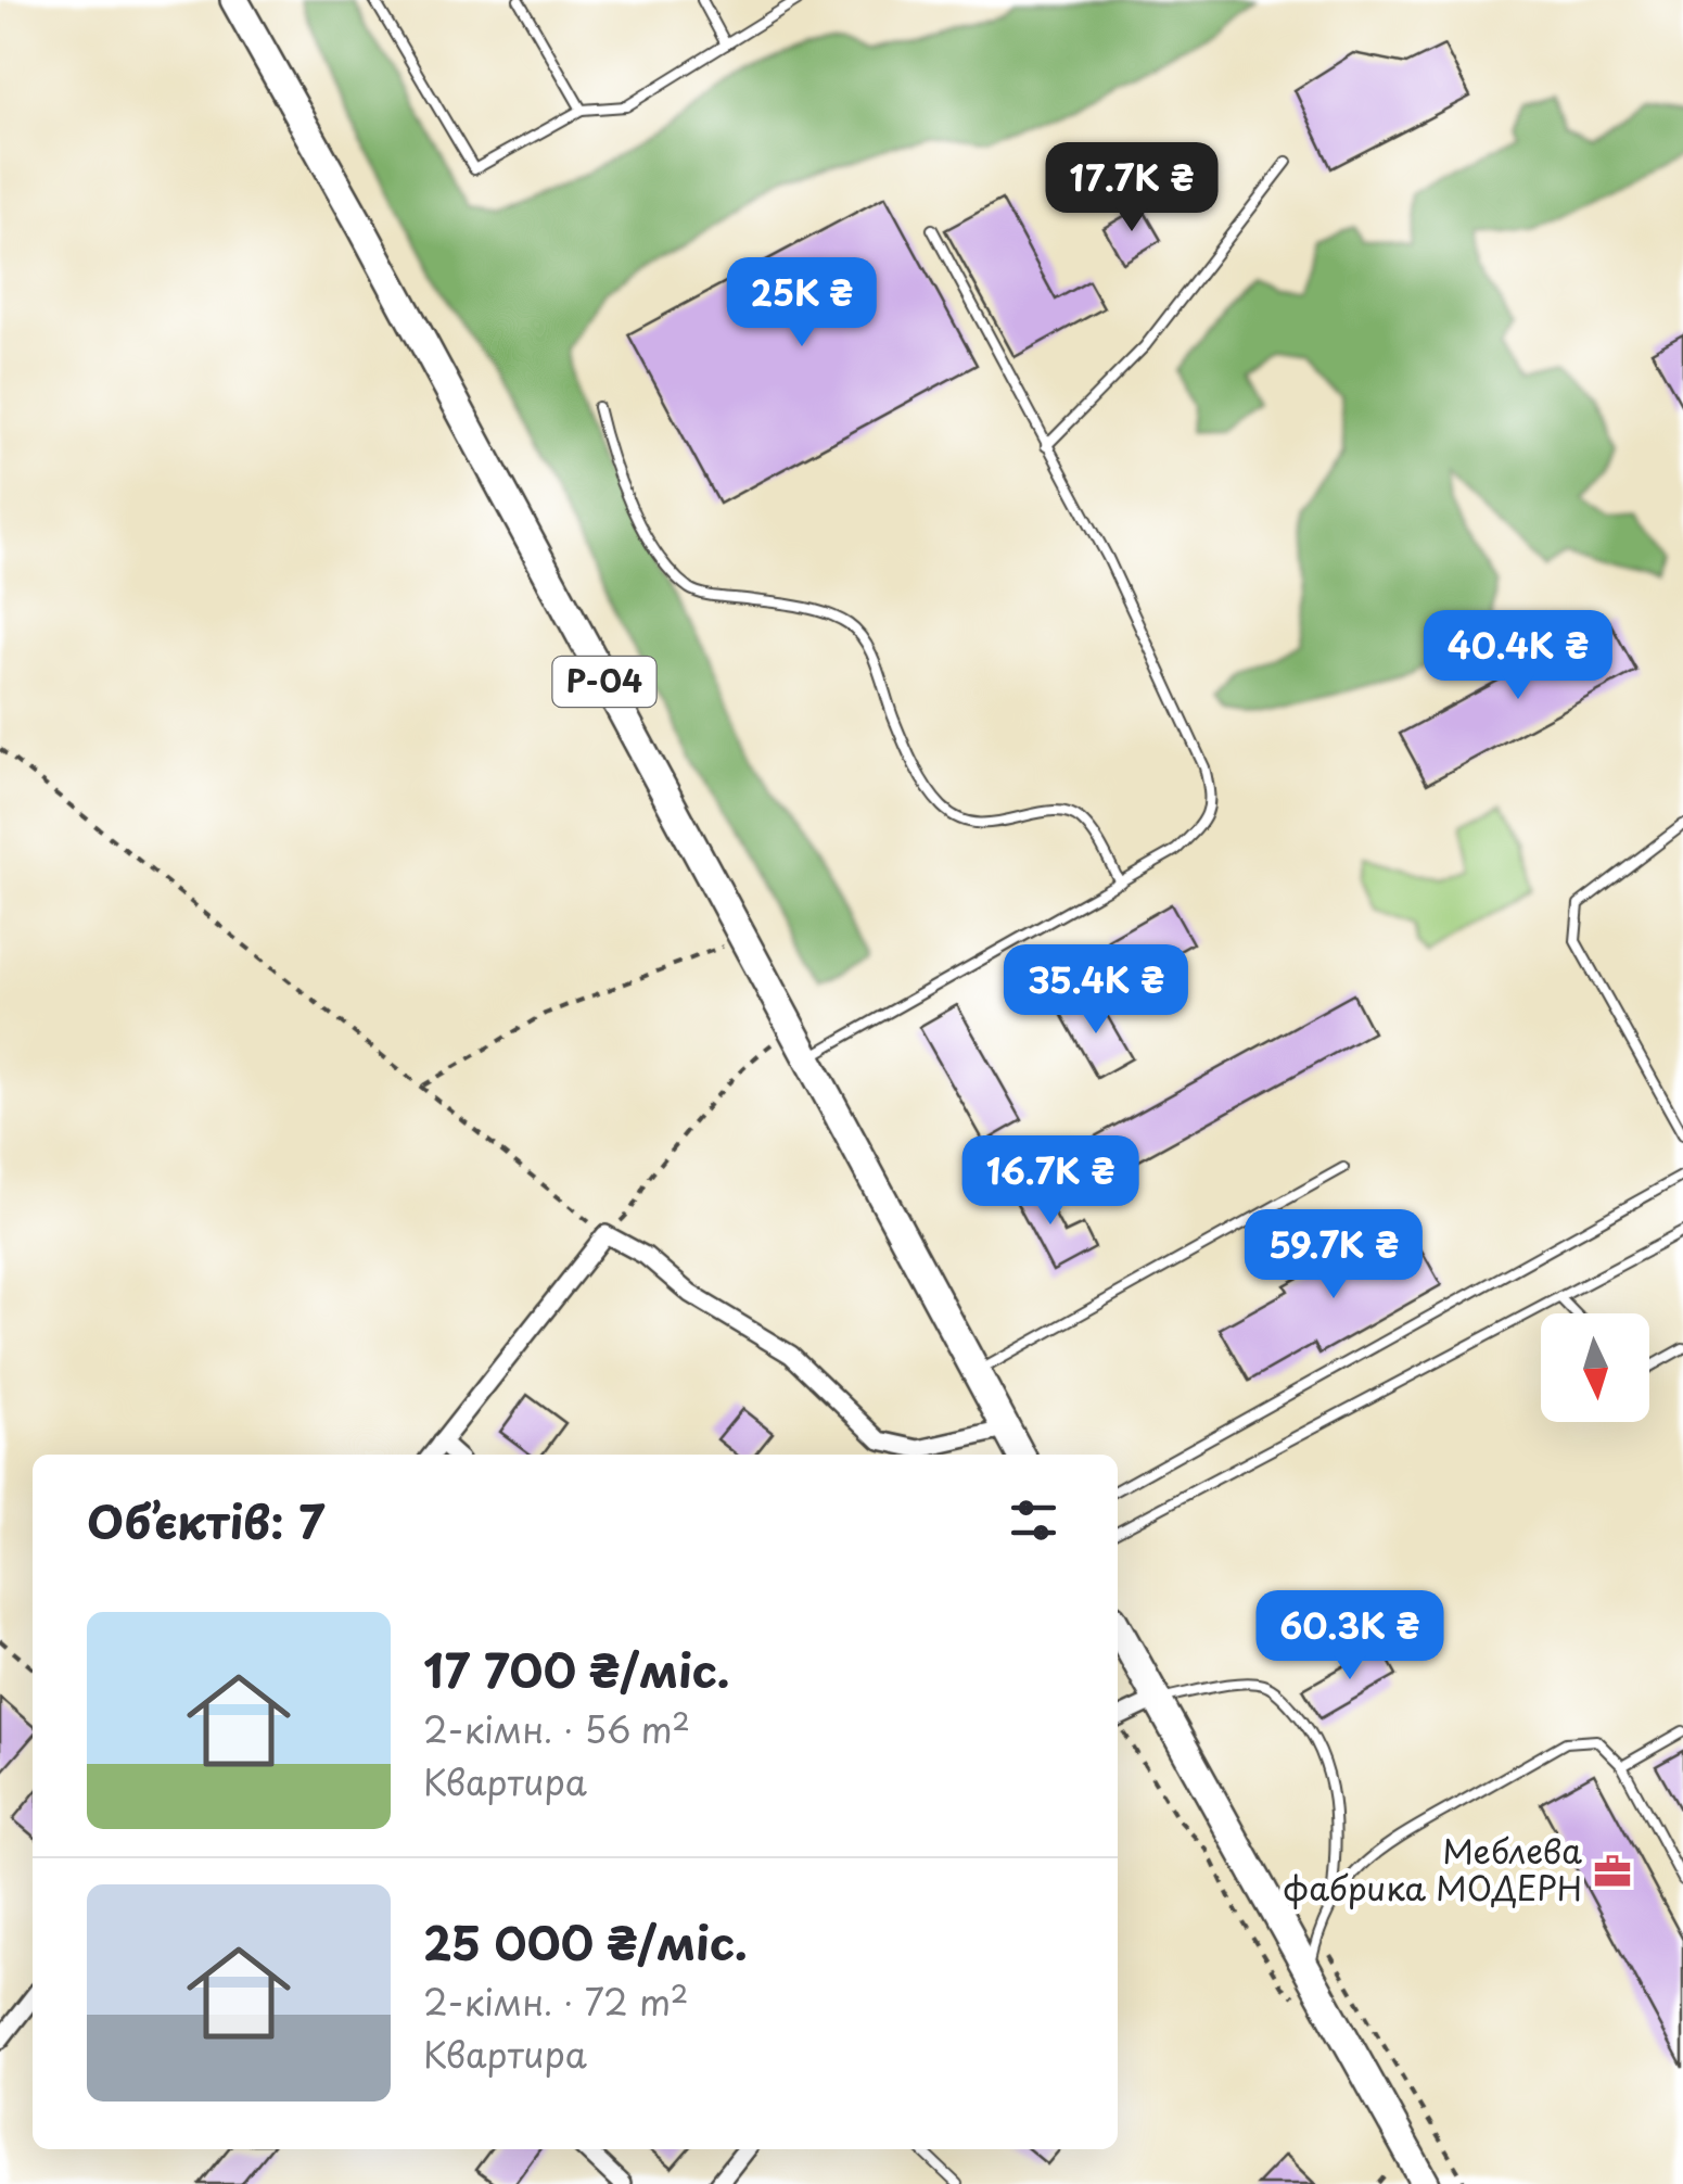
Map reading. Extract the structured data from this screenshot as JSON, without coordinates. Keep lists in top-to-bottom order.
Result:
{
  "streets": {
    "main road": ["Р-04"]
  },
  "places": {
    "office": ["Меблева фабрика МОДЕРН"]
  },
  "north": "bottom",
  "page": {
    "price": [
      "17.7K ₴",
      "25K ₴",
      "40.4K ₴",
      "35.4K ₴",
      "16.7K ₴",
      "59.7K ₴",
      "60.3K ₴"
    ],
    "heading": "Об’єктів: 7",
    "list": [
      {
        "name": "17 700 ₴/міс.",
        "note": "2-кімн. · 56 m² · Квартира"
      },
      {
        "name": "25 000 ₴/міс.",
        "note": "2-кімн. · 72 m² · Квартира"
      }
    ]
  }
}
